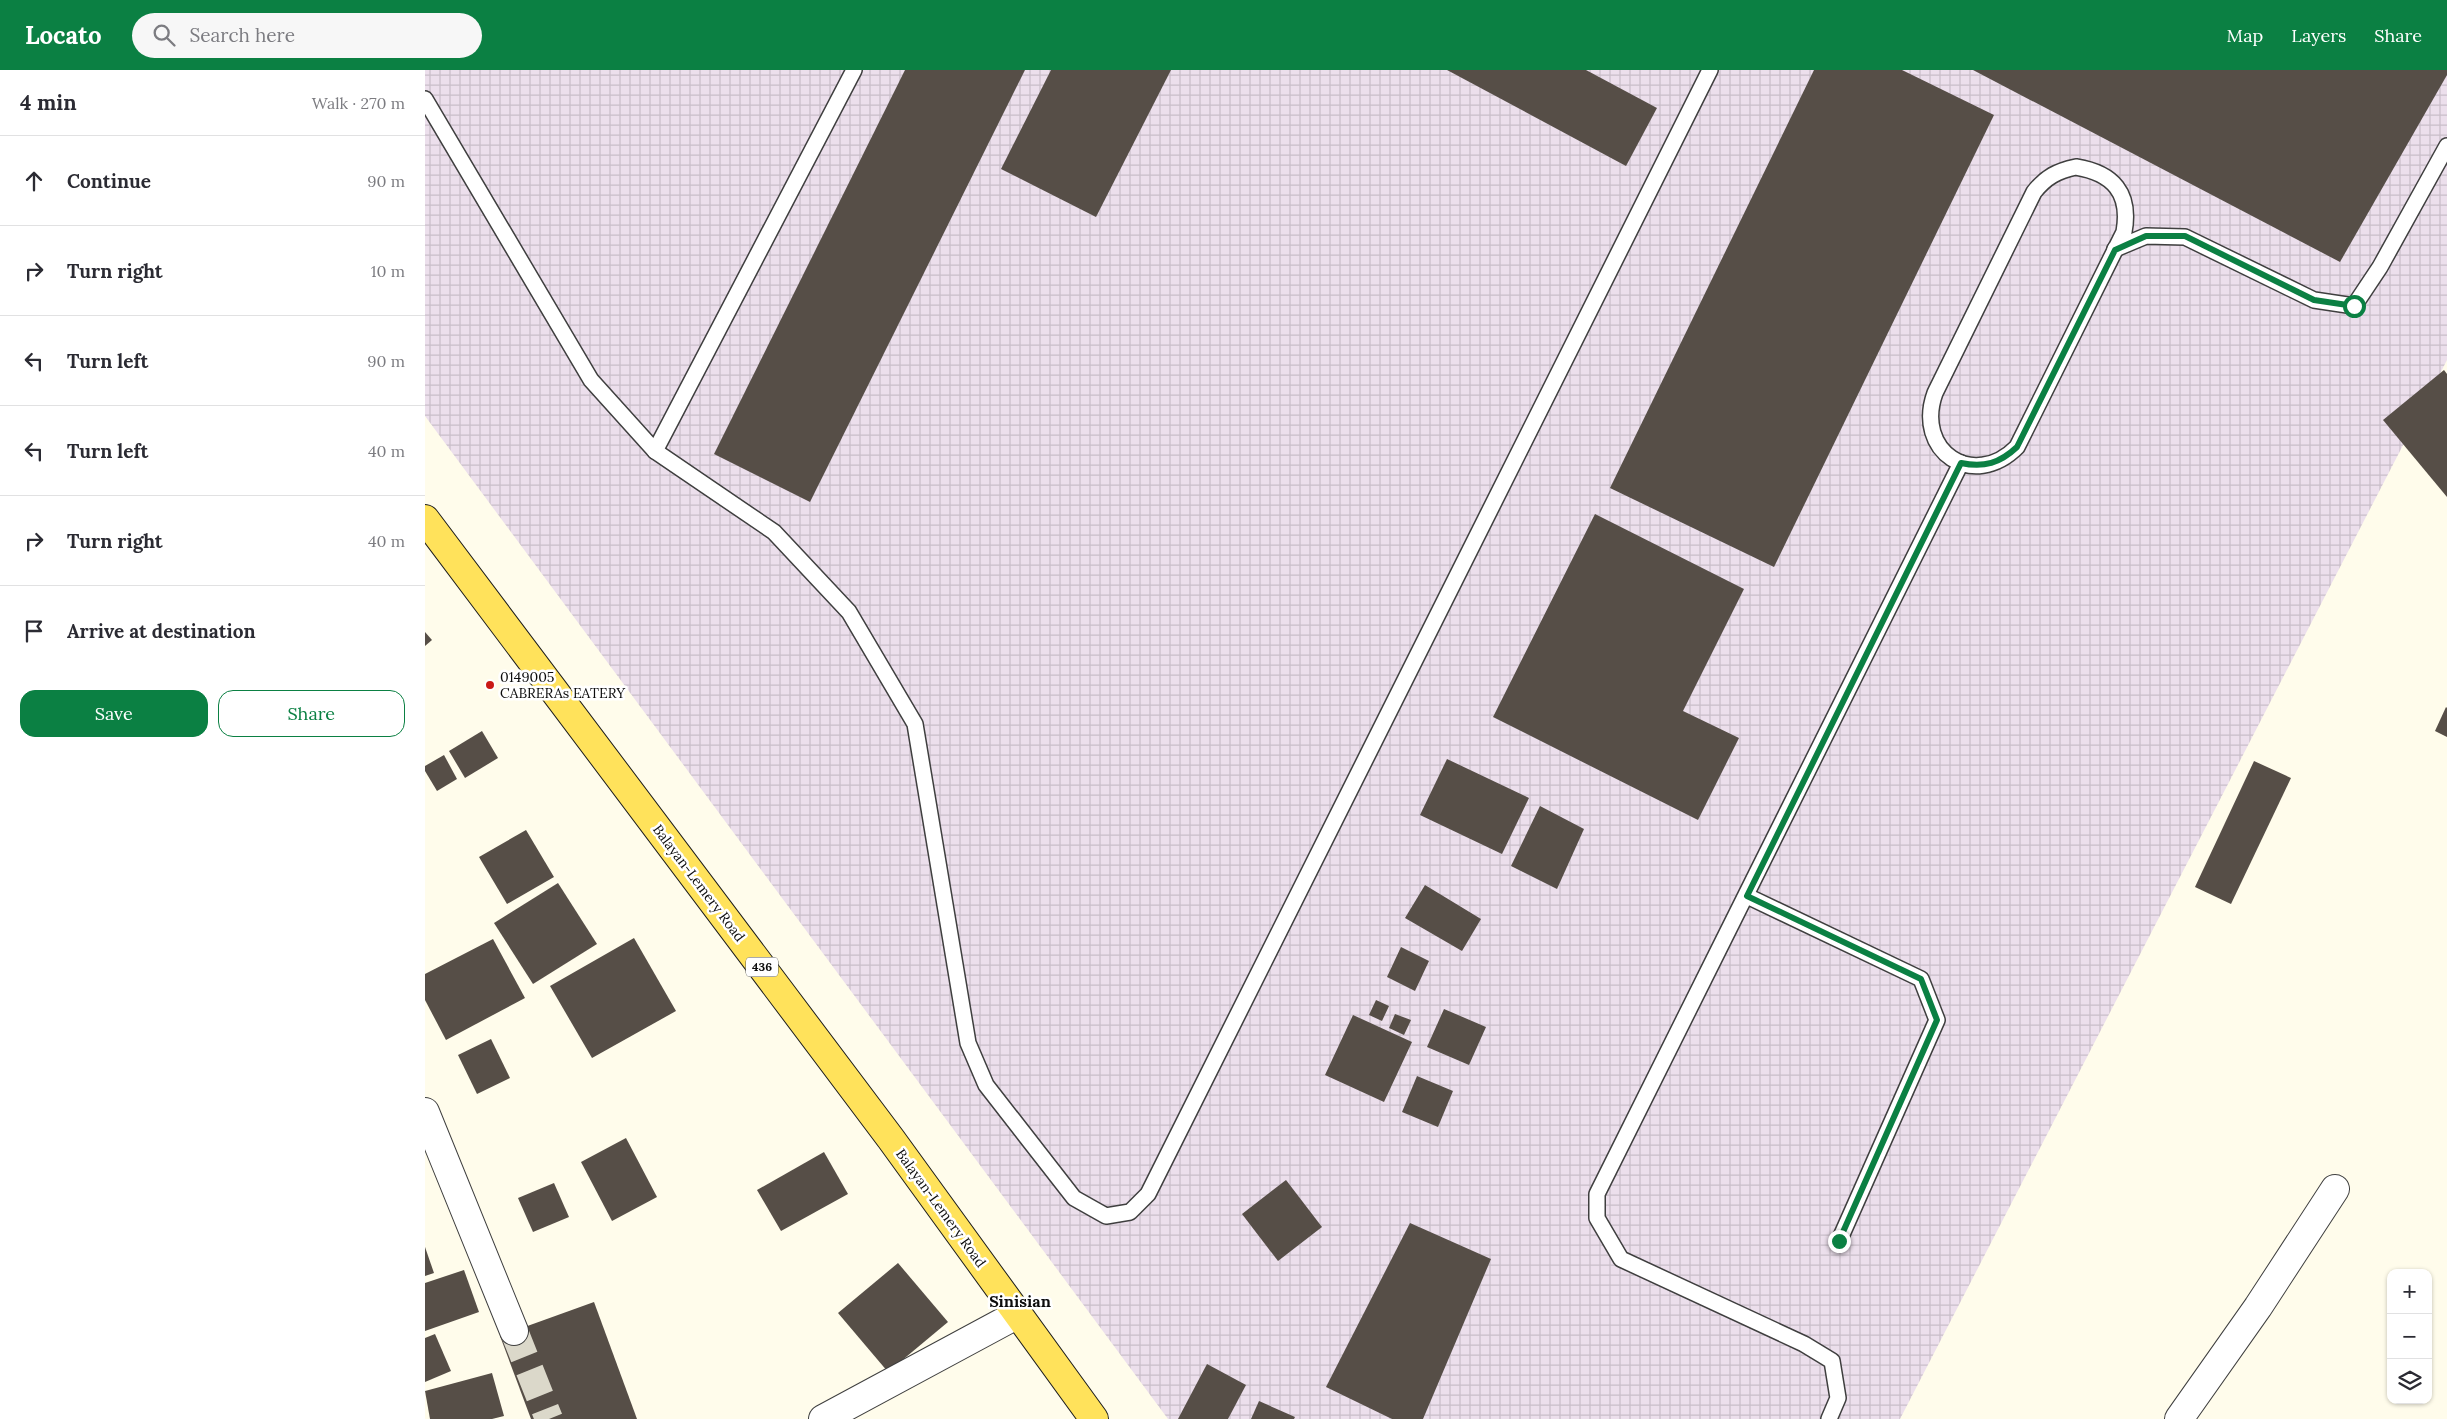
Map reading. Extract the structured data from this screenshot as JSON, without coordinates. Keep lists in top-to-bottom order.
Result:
{
  "streets": {
    "main road": ["Balayan-Lemery Road", "436"]
  },
  "districts": ["Sinisian"],
  "places": ["0149005 CABRERAs EATERY"],
  "page": {
    "header": "Locato",
    "search": "Search here",
    "nav": ["Map", "Layers", "Share"],
    "heading": ["4 min", "Walk · 270 m"],
    "list": [
      ["Continue", "90 m"],
      ["Turn right", "10 m"],
      ["Turn left", "90 m"],
      ["Turn left", "40 m"],
      ["Turn right", "40 m"],
      "Arrive at destination"
    ],
    "buttons": ["Save", "Share"],
    "map_buttons": ["+", "−"]
  }
}
